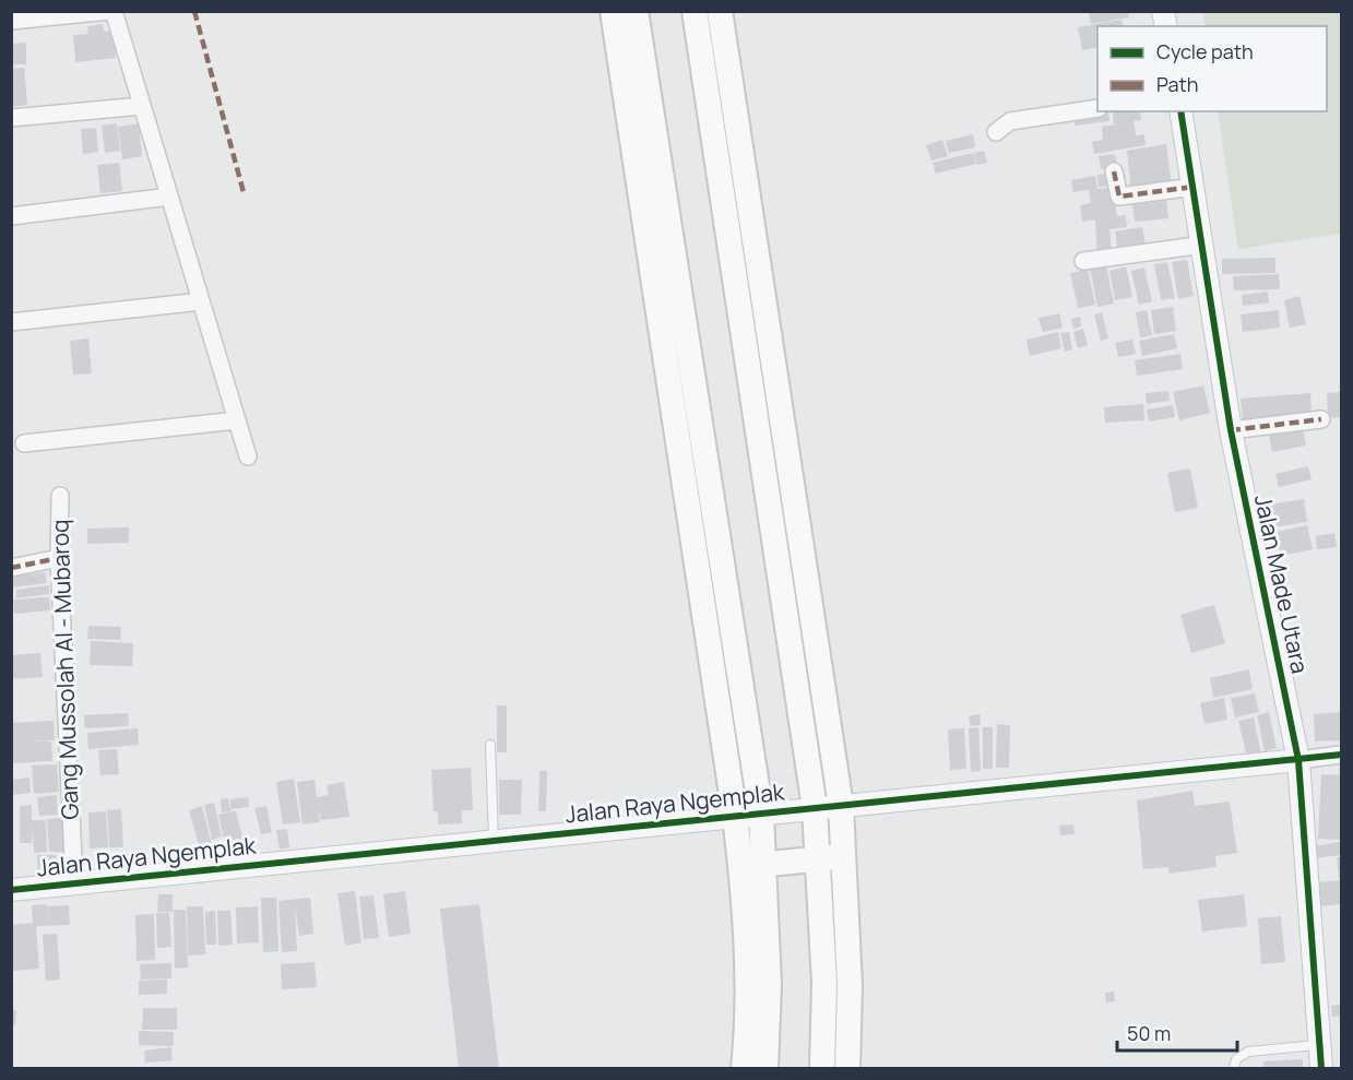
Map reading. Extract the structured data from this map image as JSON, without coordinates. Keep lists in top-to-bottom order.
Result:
{
  "streets": {
    "street": ["Jalan Made Utara", "Gang Mussolah Al - Mubaroq", "Jalan Raya Ngemplak"]
  },
  "crossings": [
    ["Jalan Made Utara", "Jalan Raya Ngemplak"],
    ["Gang Mussolah Al - Mubaroq", "Jalan Raya Ngemplak"]
  ],
  "legend": ["Cycle path", "Path"],
  "scale_bar": "50 m"
}
